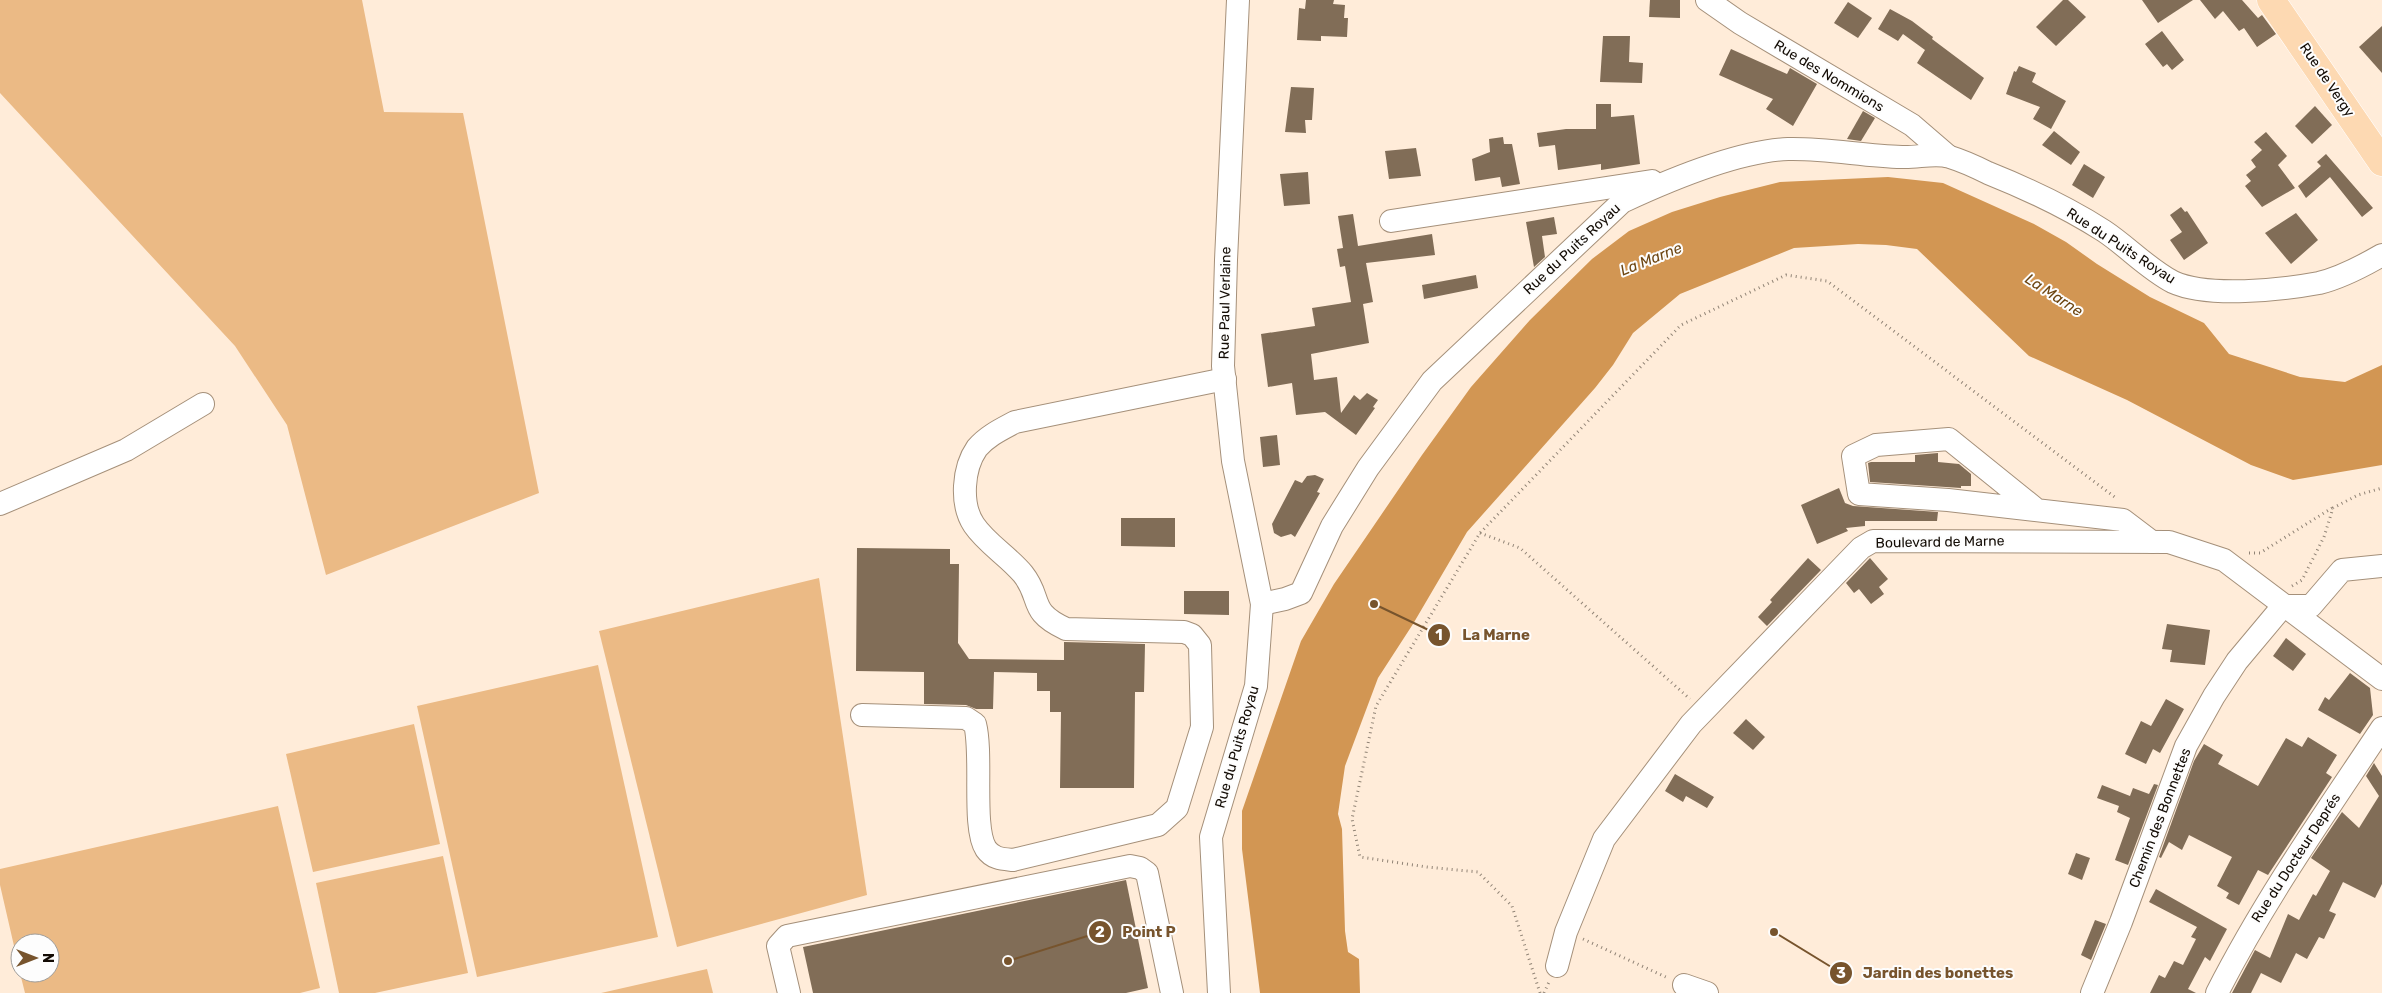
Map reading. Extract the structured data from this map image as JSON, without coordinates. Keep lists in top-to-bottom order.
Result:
{
  "streets": {
    "main road": ["Rue de Vergy"],
    "street": [
      "Rue des Nommions",
      "Rue du Puits Royau",
      "Rue Paul Verlaine",
      "Boulevard de Marne",
      "Chemin des Bonnettes",
      "Rue du Docteur Deprés"
    ]
  },
  "crossings": [
    ["Rue des Nommions", "Rue du Puits Royau"],
    ["Rue du Puits Royau", "Rue Paul Verlaine"],
    ["Boulevard de Marne", "Chemin des Bonnettes"]
  ],
  "water": ["La Marne"],
  "places": ["La Marne", "Jardin des bonettes", "Point P"],
  "north": "right"
}
